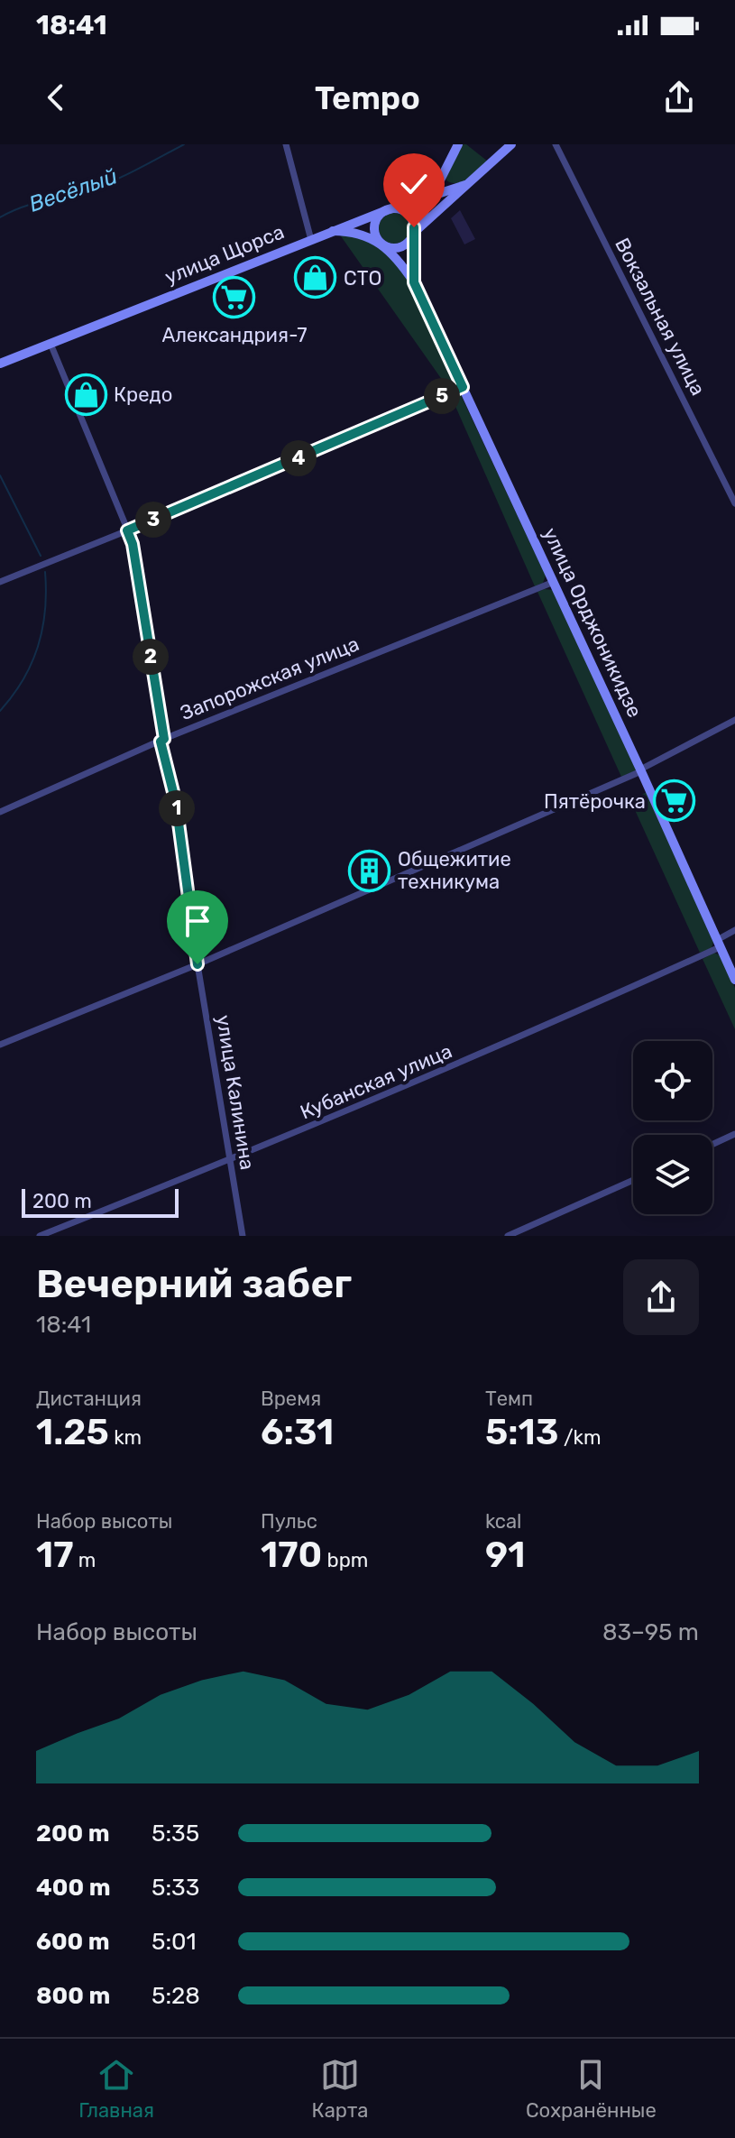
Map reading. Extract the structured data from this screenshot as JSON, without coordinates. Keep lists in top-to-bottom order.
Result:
{
  "streets": {
    "main road": ["улица Щорса", "улица Орджоникидзе"],
    "street": [
      "Вокзальная улица",
      "Запорожская улица",
      "Кубанская улица",
      "улица Калинина"
    ]
  },
  "crossings": [
    ["улица Щорса", "улица Калинина"],
    ["улица Орджоникидзе", "Запорожская улица"],
    ["улица Орджоникидзе", "Кубанская улица"],
    ["Запорожская улица", "улица Калинина"],
    ["Кубанская улица", "улица Калинина"]
  ],
  "water": ["Весёлый"],
  "places": {
    "shop": ["СТО", "Кредо"],
    "supermarket": ["Александрия-7", "Пятёрочка"],
    "building": ["Общежитие техникума"]
  },
  "scale_bar": "200 m",
  "page": {
    "status": "18:41",
    "header": "Tempo",
    "pins": [
      "5",
      "4",
      "3",
      "2",
      "1"
    ],
    "scale": "200 m",
    "heading": ["Вечерний забег", "18:41"],
    "stats": [
      ["Дистанция", "1.25 km"],
      ["Время", "6:31"],
      ["Темп", "5:13 /km"],
      ["Набор высоты", "17 m"],
      ["Пульс", "170 bpm"],
      ["kcal", "91"]
    ],
    "chart": ["Набор высоты", "83–95 m"],
    "list": [
      {
        "name": "200 m",
        "note": "5:35"
      },
      {
        "name": "400 m",
        "note": "5:33"
      },
      {
        "name": "600 m",
        "note": "5:01"
      },
      {
        "name": "800 m",
        "note": "5:28"
      }
    ],
    "tabs": ["Главная", "Карта", "Сохранённые"]
  }
}
